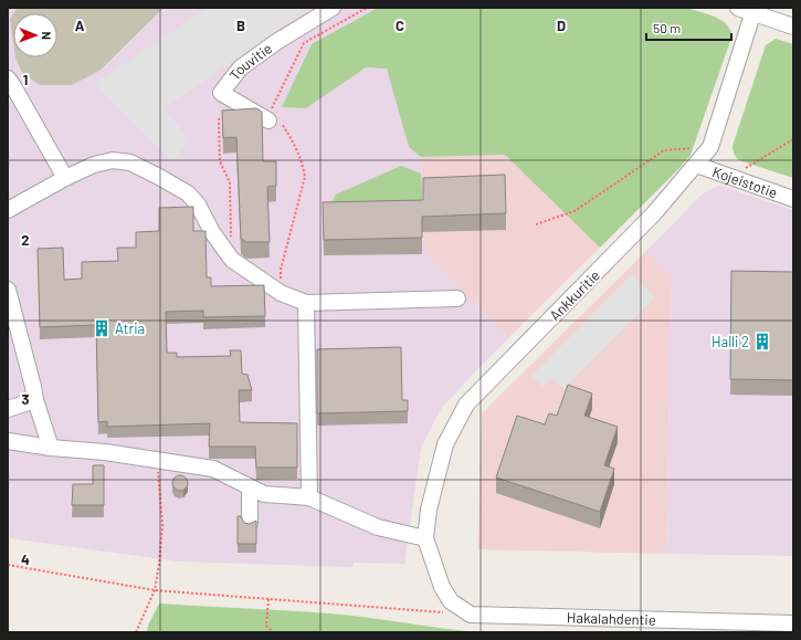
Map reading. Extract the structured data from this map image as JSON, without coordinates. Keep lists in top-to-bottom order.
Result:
{
  "streets": {
    "street": [
      "Touvitie",
      "Kojeistotie",
      "Ankkuritie",
      "Hakalahdentie"
    ]
  },
  "crossings": [
    ["Kojeistotie", "Ankkuritie"],
    ["Ankkuritie", "Hakalahdentie"]
  ],
  "places": {
    "building": ["Atria", "Halli 2"]
  },
  "scale_bar": "50 m",
  "north": "right",
  "grid": {
    "columns": [
      "A",
      "B",
      "C",
      "D"
    ],
    "rows": [
      "1",
      "2",
      "3",
      "4"
    ]
  }
}
